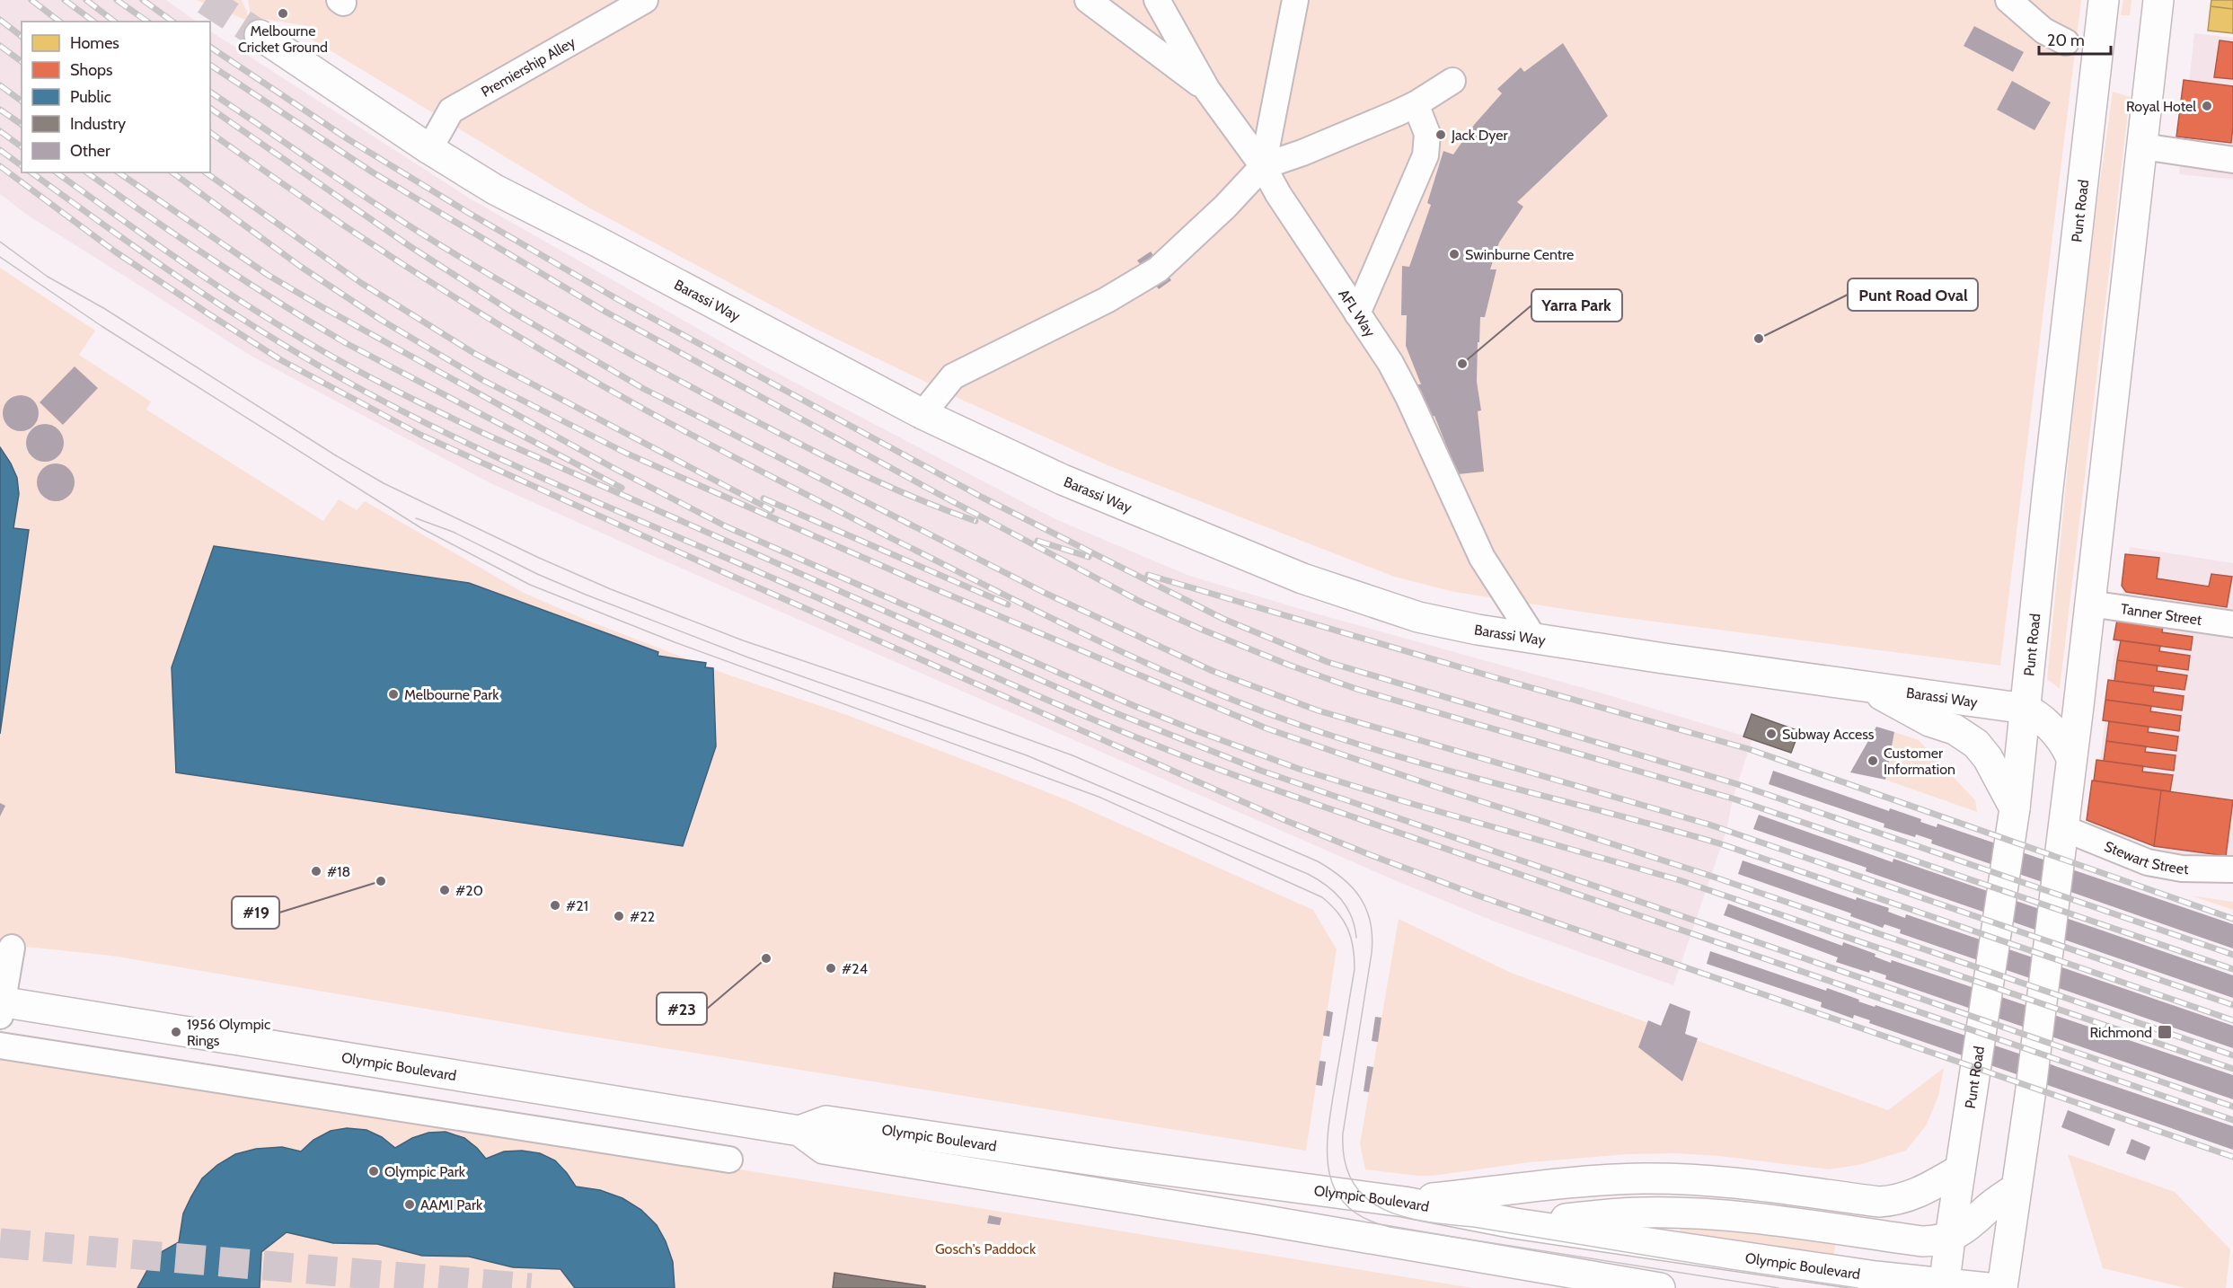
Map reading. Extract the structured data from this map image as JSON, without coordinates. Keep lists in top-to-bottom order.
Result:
{
  "streets": {
    "main road": ["Punt Road", "Barassi Way", "Olympic Boulevard"],
    "street": [
      "Premiership Alley",
      "AFL Way",
      "Tanner Street",
      "Stewart Street"
    ]
  },
  "crossings": [
    ["Premiership Alley", "Barassi Way"],
    ["Punt Road", "Barassi Way"],
    ["Punt Road", "Olympic Boulevard"],
    ["Barassi Way", "AFL Way"]
  ],
  "parks": ["Gosch's Paddock"],
  "places": {
    "other": [
      "Melbourne Cricket Ground",
      "Royal Hotel",
      "Jack Dyer",
      "Swinburne Centre",
      "Punt Road Oval",
      "Yarra Park",
      "Melbourne Park",
      "Subway Access",
      "Customer Information",
      "#18",
      "#19",
      "#20",
      "#21",
      "#22",
      "#23",
      "#24",
      "1956 Olympic Rings",
      "Olympic Park",
      "AAMI Park"
    ],
    "transit": ["Richmond"]
  },
  "legend": [
    "Homes",
    "Shops",
    "Public",
    "Industry",
    "Other"
  ],
  "scale_bar": "20 m"
}
